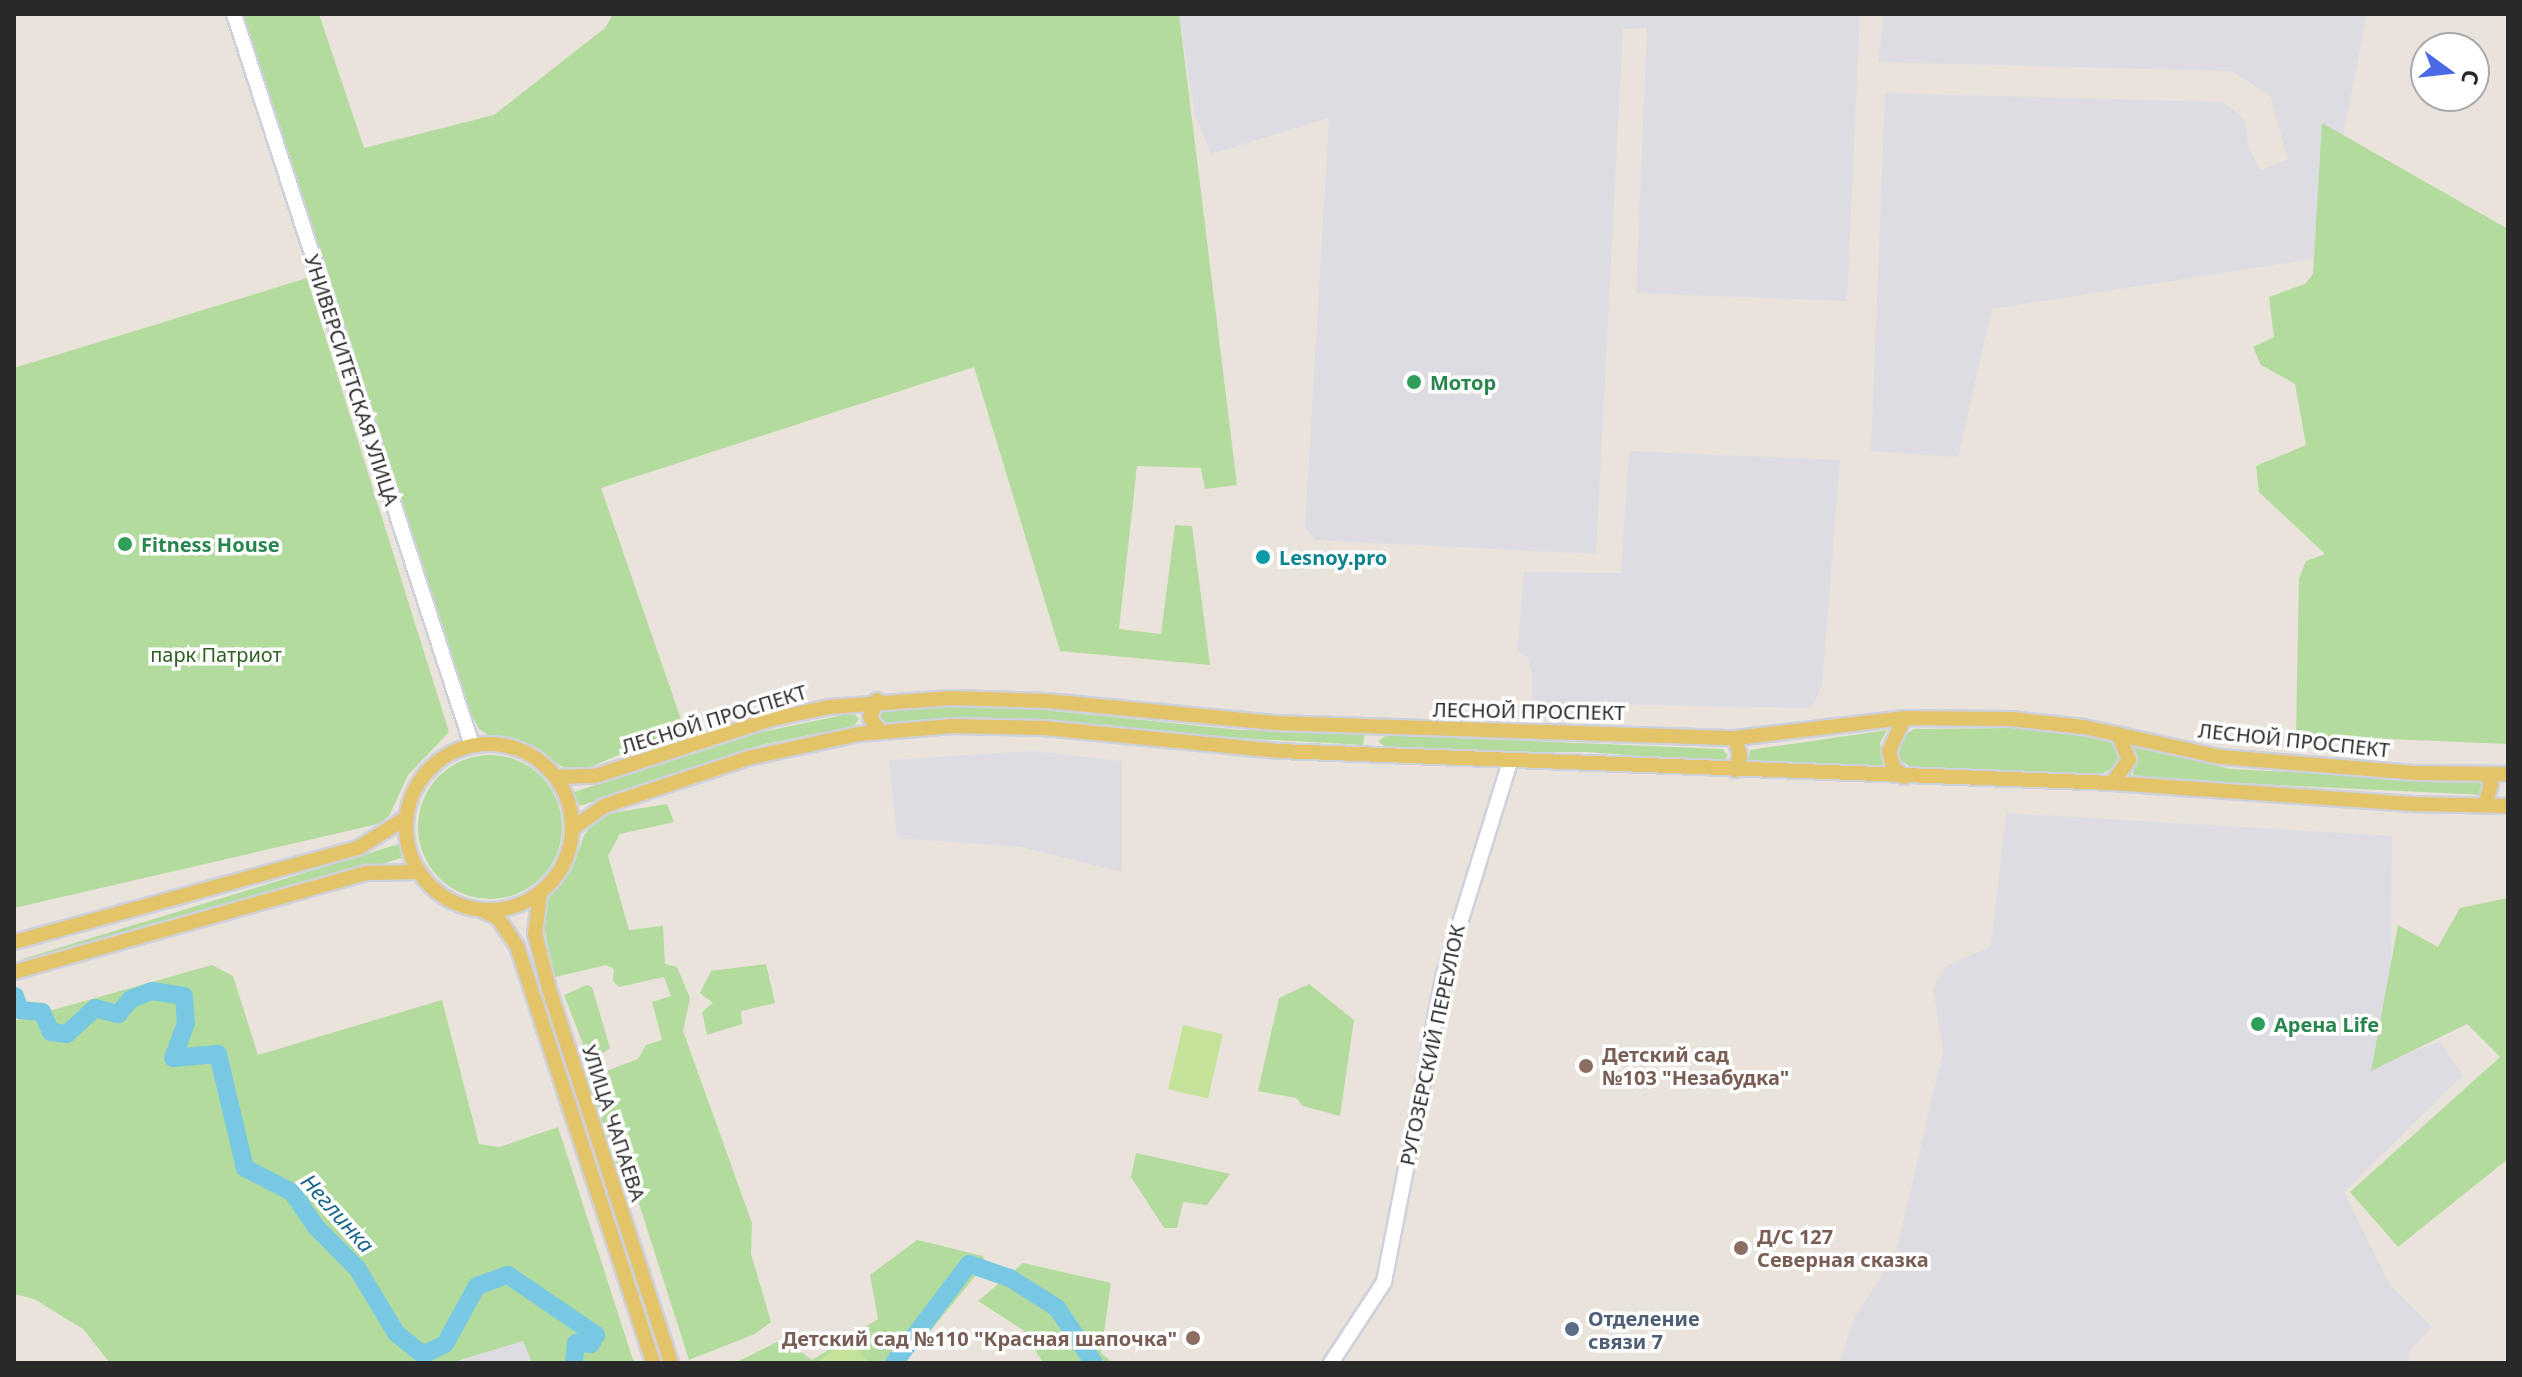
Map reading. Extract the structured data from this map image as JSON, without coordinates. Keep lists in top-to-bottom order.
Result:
{
  "streets": {
    "main road": ["ЛЕСНОЙ ПРОСПЕКТ", "УЛИЦА ЧАПАЕВА"],
    "street": ["УНИВЕРСИТЕТСКАЯ УЛИЦА", "РУГОЗЕРСКИЙ ПЕРЕУЛОК"]
  },
  "crossings": [
    ["УНИВЕРСИТЕТСКАЯ УЛИЦА", "ЛЕСНОЙ ПРОСПЕКТ"],
    ["УНИВЕРСИТЕТСКАЯ УЛИЦА", "УЛИЦА ЧАПАЕВА"],
    ["ЛЕСНОЙ ПРОСПЕКТ", "УЛИЦА ЧАПАЕВА"]
  ],
  "water": ["Неглинка"],
  "parks": ["парк Патриот"],
  "places": [
    "Мотор",
    "Fitness House",
    "Lesnoy.pro",
    "Арена Life",
    "Детский сад №103 \"Незабудка\"",
    "Д/С 127 Северная сказка",
    "Отделение связи 7",
    "Детский сад №110 \"Красная шапочка\""
  ],
  "north": "right"
}
